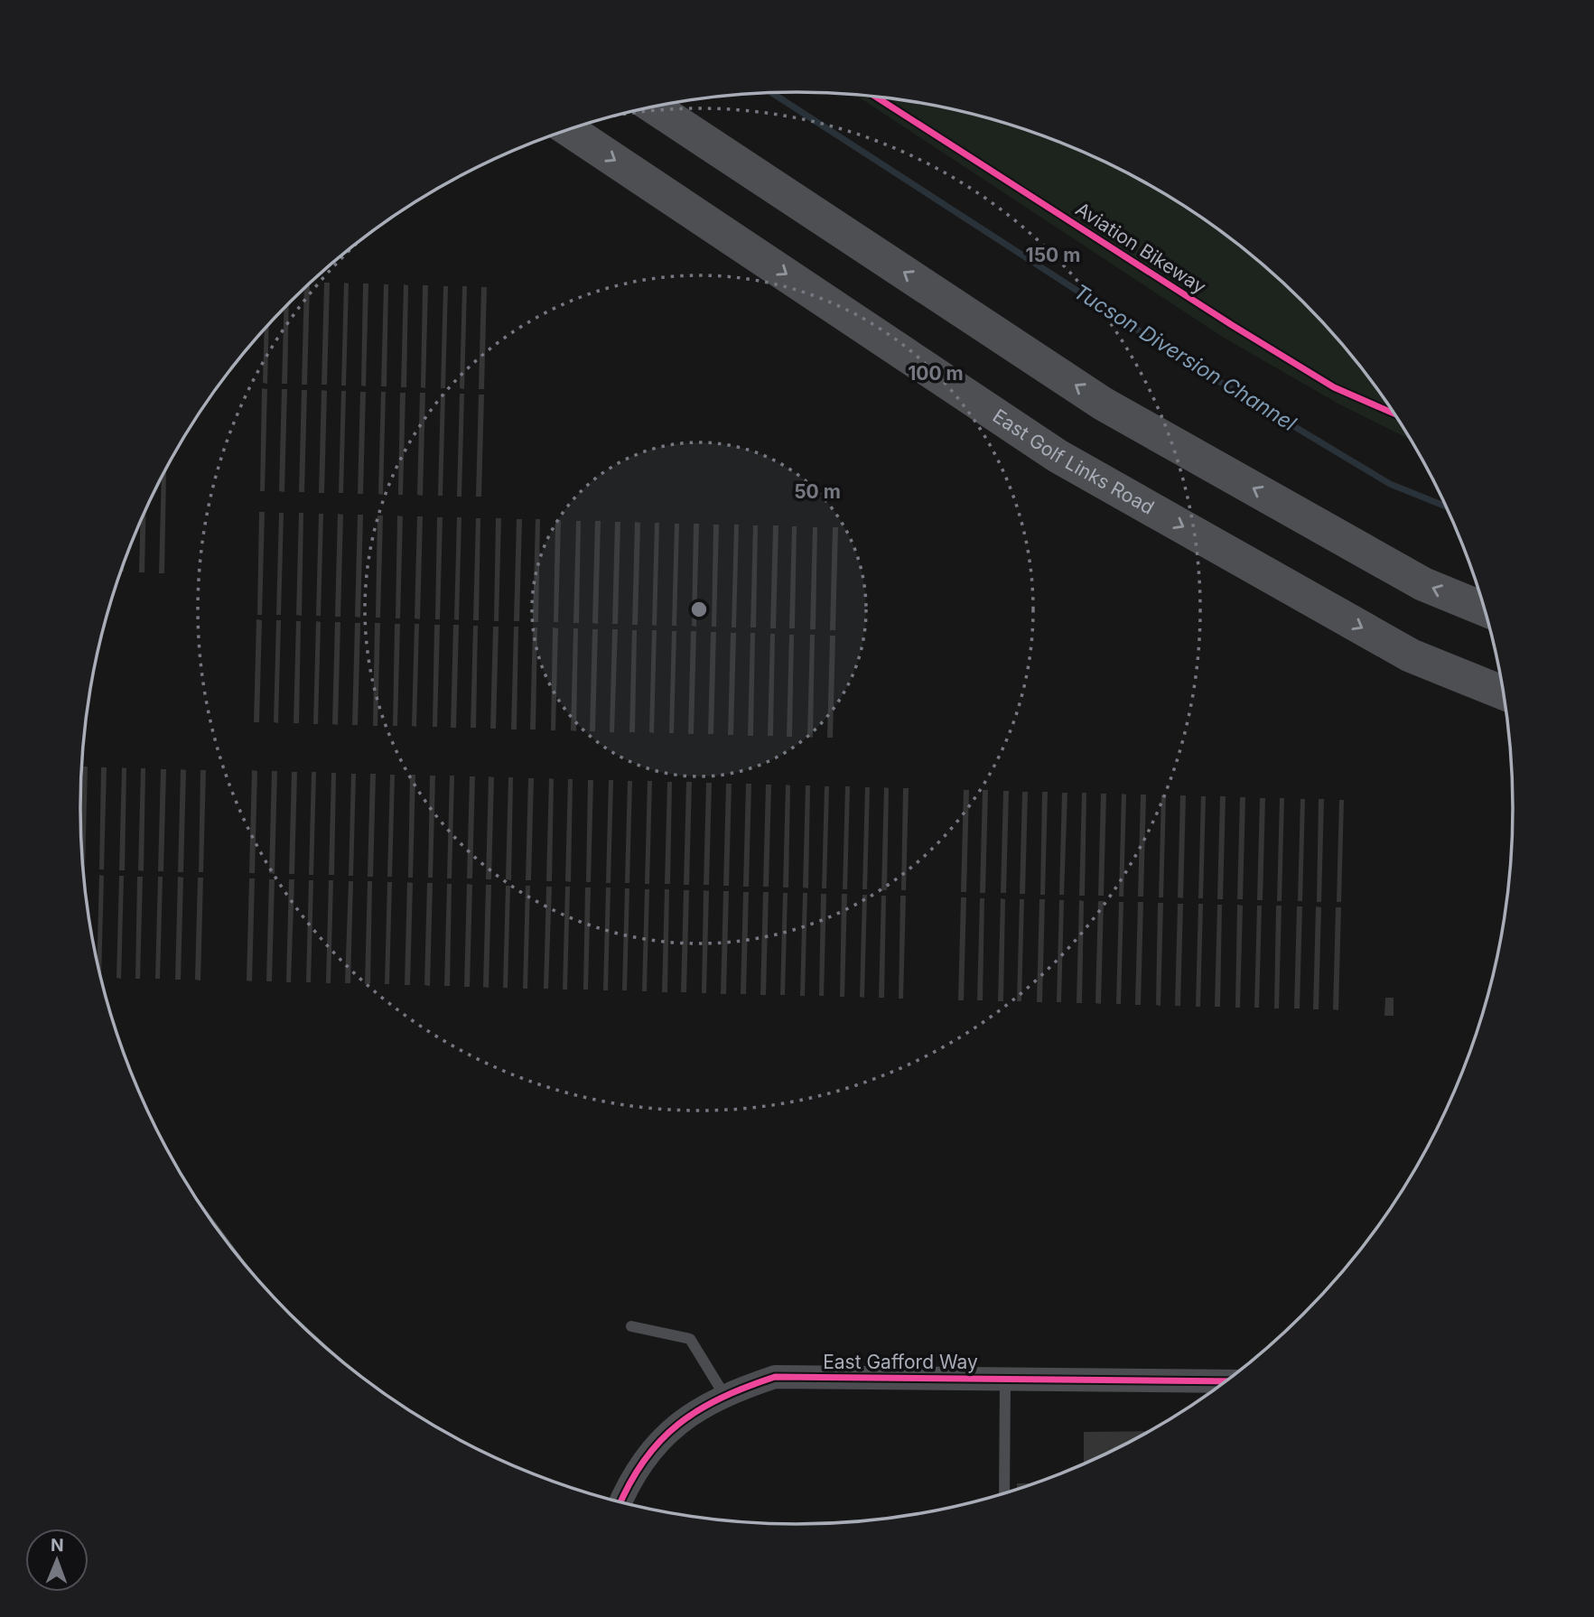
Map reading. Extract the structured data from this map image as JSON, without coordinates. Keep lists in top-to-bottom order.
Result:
{
  "streets": {
    "main road": ["East Golf Links Road"],
    "street": ["East Gafford Way"],
    "cycle path": ["Aviation Bikeway"]
  },
  "water": ["Tucson Diversion Channel"],
  "north": "top",
  "rings": ["150 m", "100 m", "50 m"]
}
